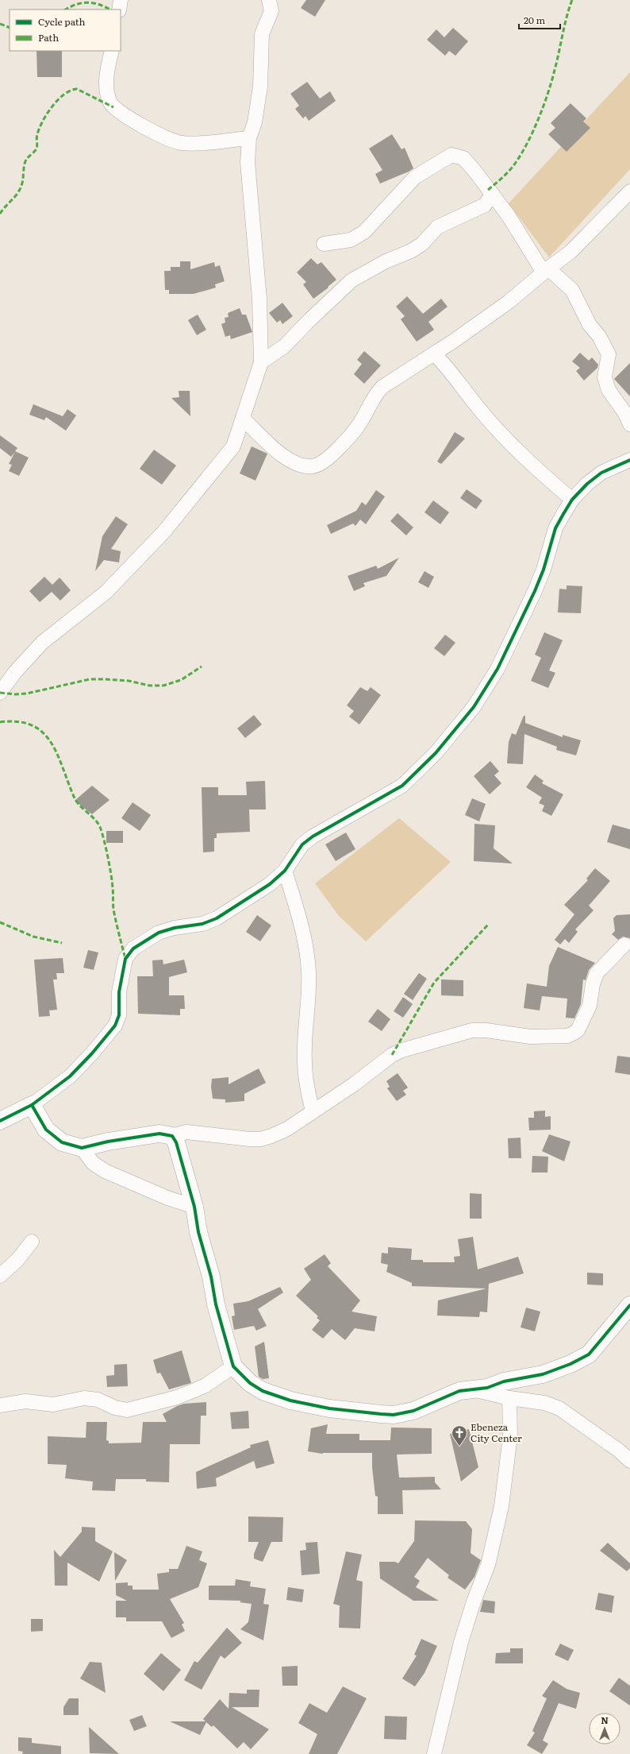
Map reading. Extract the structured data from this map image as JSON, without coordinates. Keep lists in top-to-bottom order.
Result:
{
  "places": {
    "church": ["Ebeneza City Center"]
  },
  "legend": ["Cycle path", "Path"],
  "scale_bar": "20 m",
  "north": "top"
}
